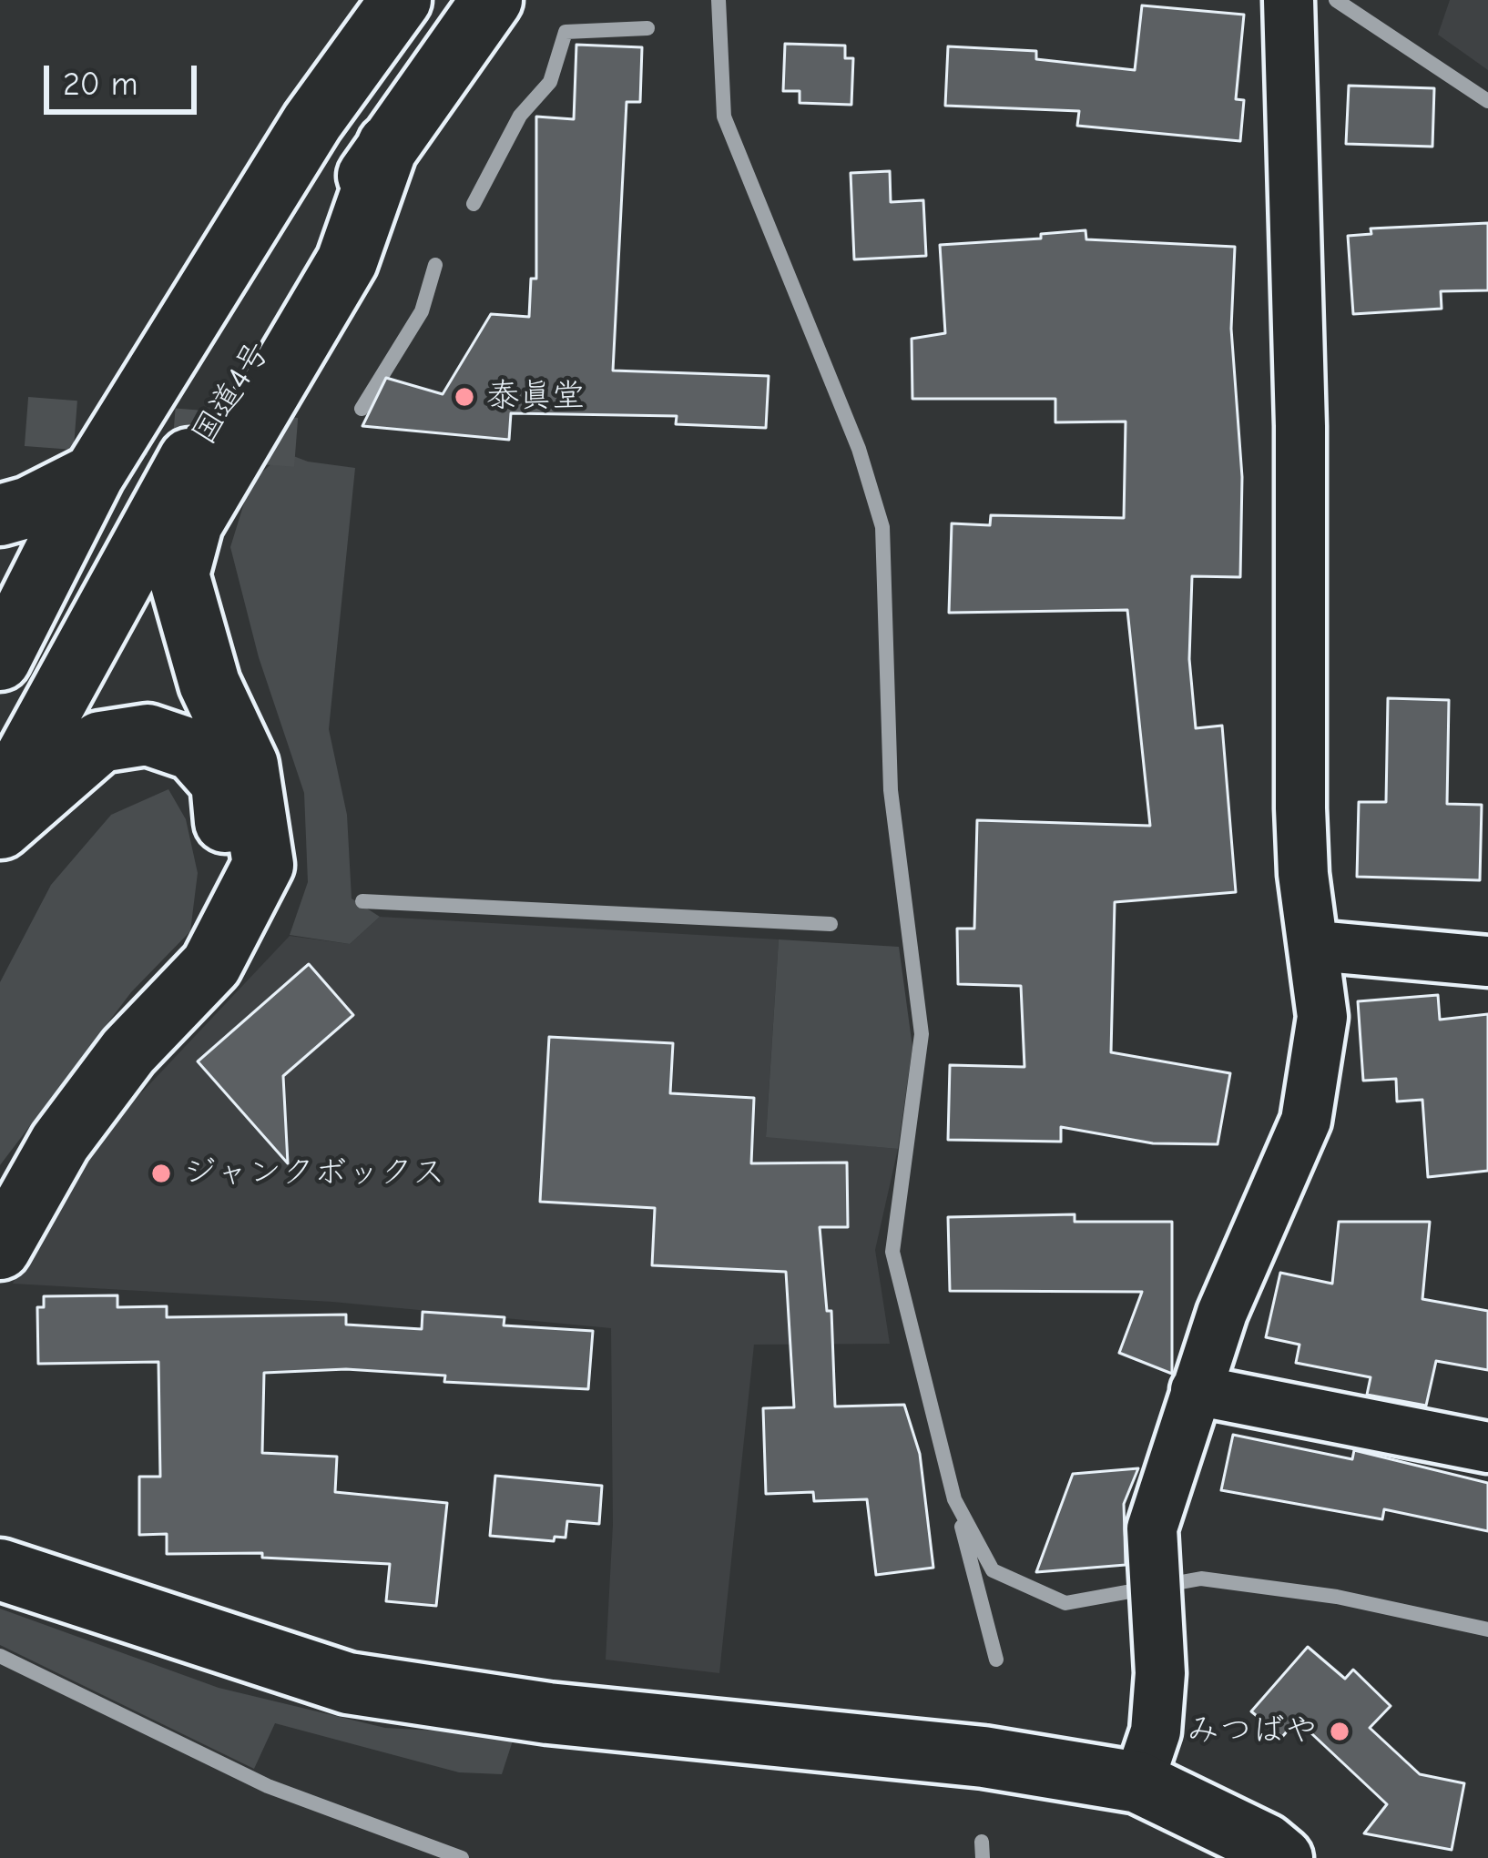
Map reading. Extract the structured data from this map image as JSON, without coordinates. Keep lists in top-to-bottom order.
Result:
{
  "streets": {
    "main road": ["国道4号"]
  },
  "places": ["泰眞堂", "ジャンクボックス", "みつばや"],
  "scale_bar": "20 m"
}
